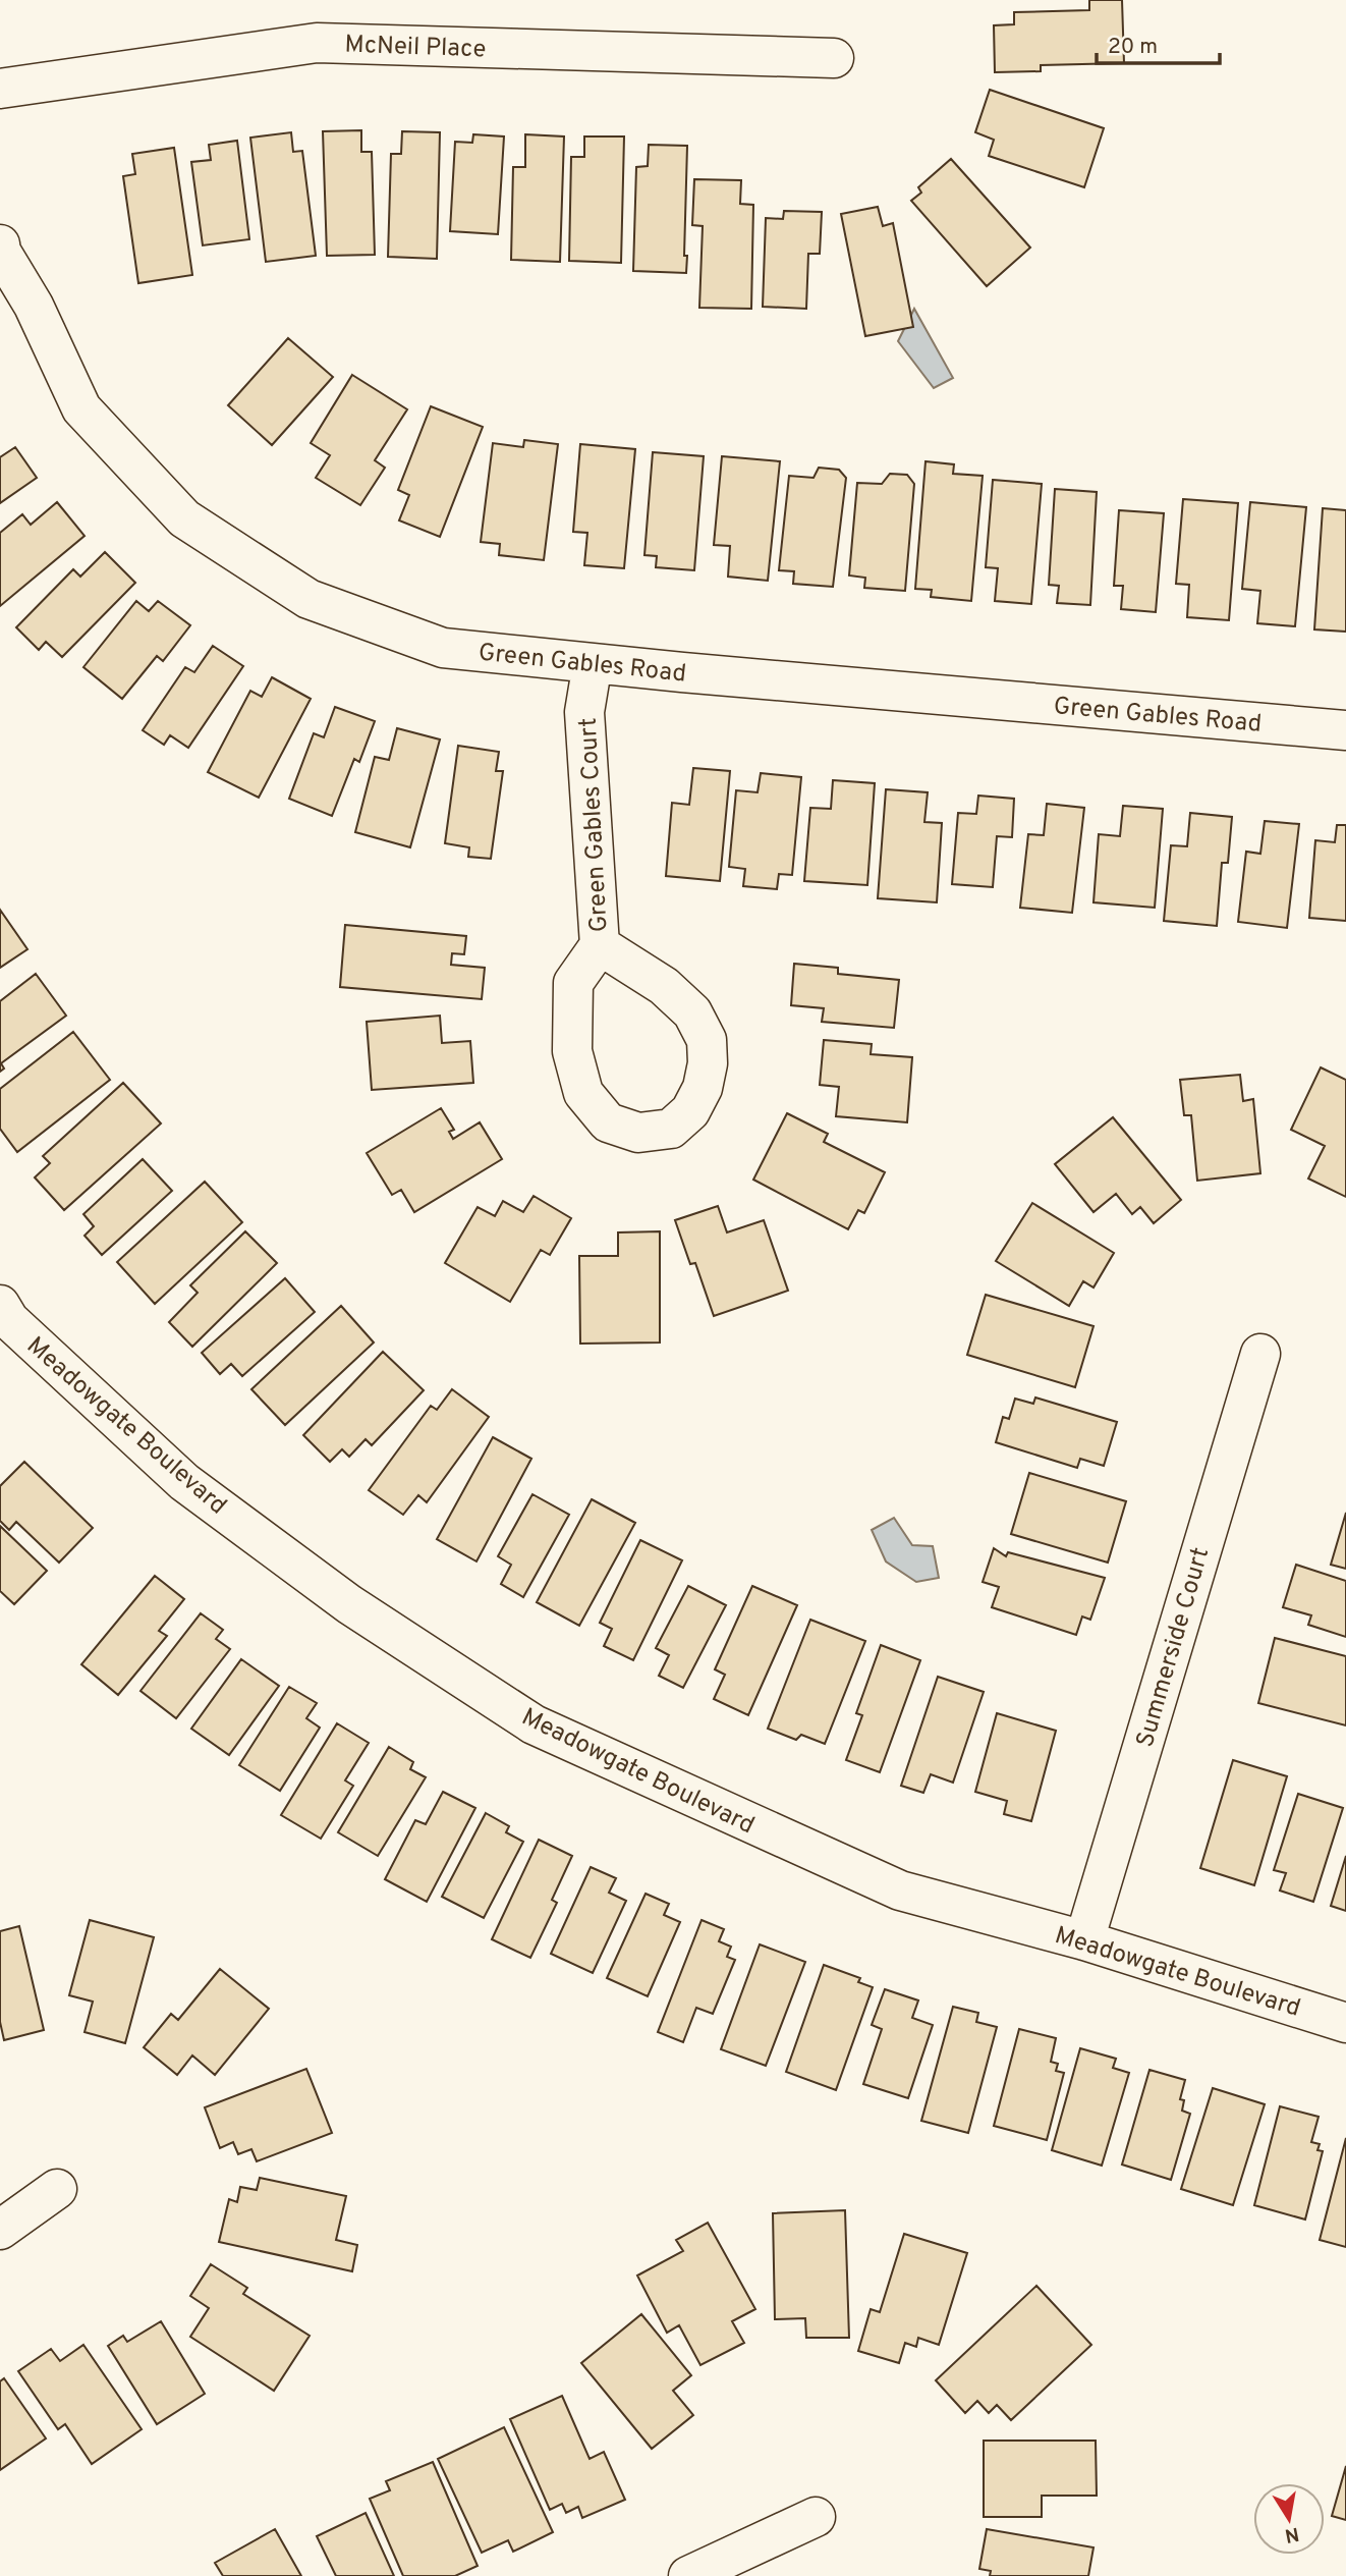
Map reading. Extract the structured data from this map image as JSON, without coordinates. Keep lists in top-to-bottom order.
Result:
{
  "streets": {
    "street": [
      "McNeil Place",
      "Green Gables Road",
      "Green Gables Court",
      "Meadowgate Boulevard",
      "Summerside Court"
    ]
  },
  "crossings": [
    ["Green Gables Road", "Green Gables Court"],
    ["Meadowgate Boulevard", "Summerside Court"]
  ],
  "scale_bar": "20 m",
  "north": "bottom"
}
